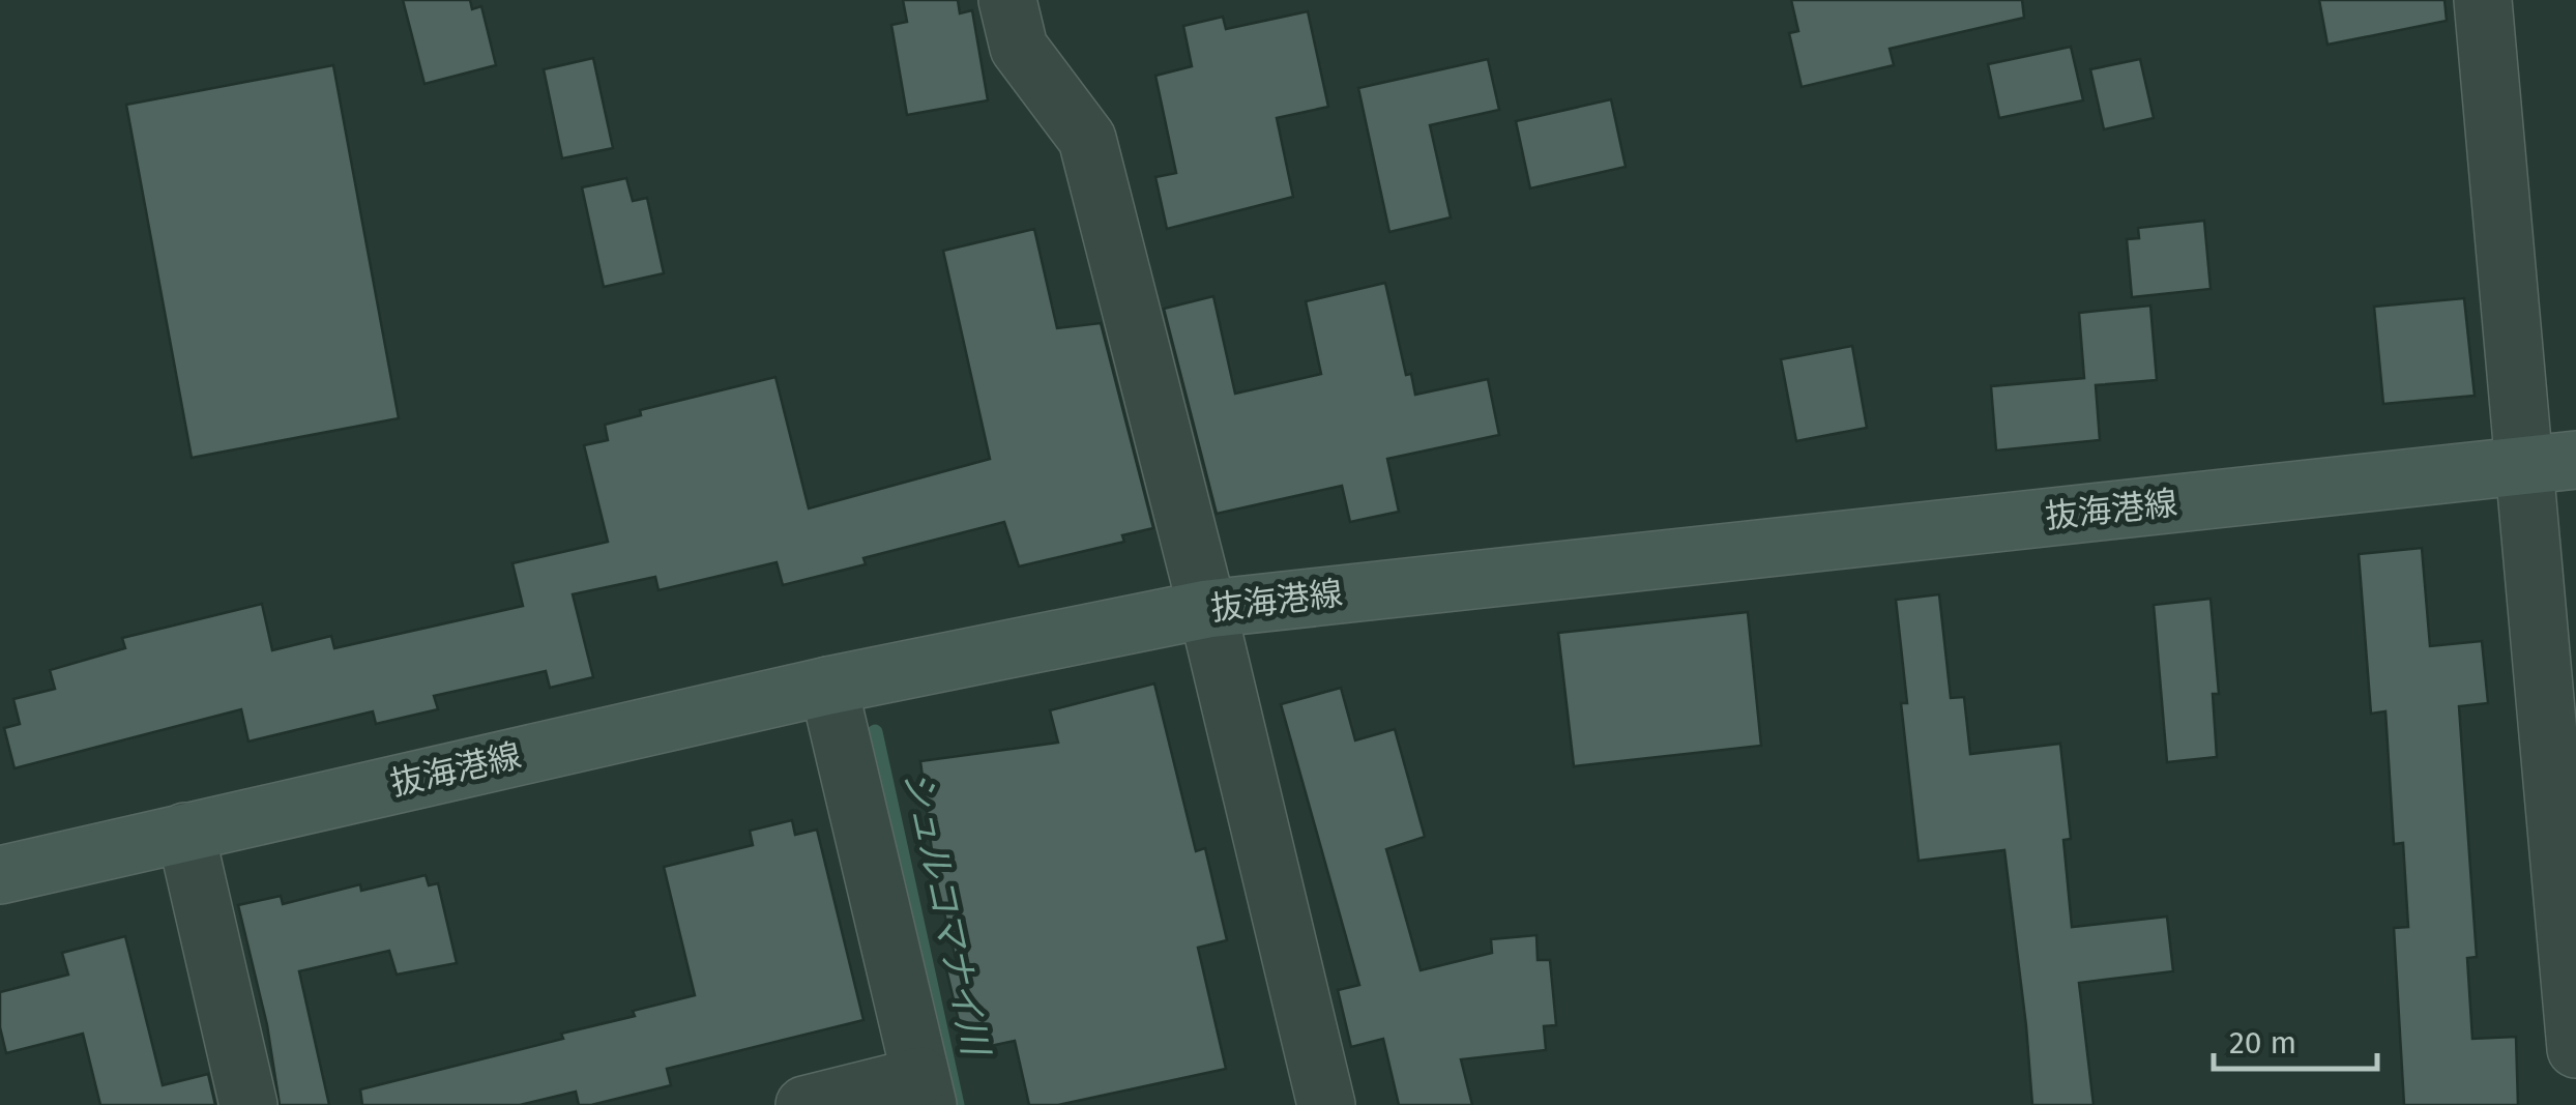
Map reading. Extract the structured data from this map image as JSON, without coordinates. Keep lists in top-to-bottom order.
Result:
{
  "streets": {
    "main road": ["抜海港線"]
  },
  "water": ["シュルコマナイ川"],
  "scale_bar": "20 m"
}
